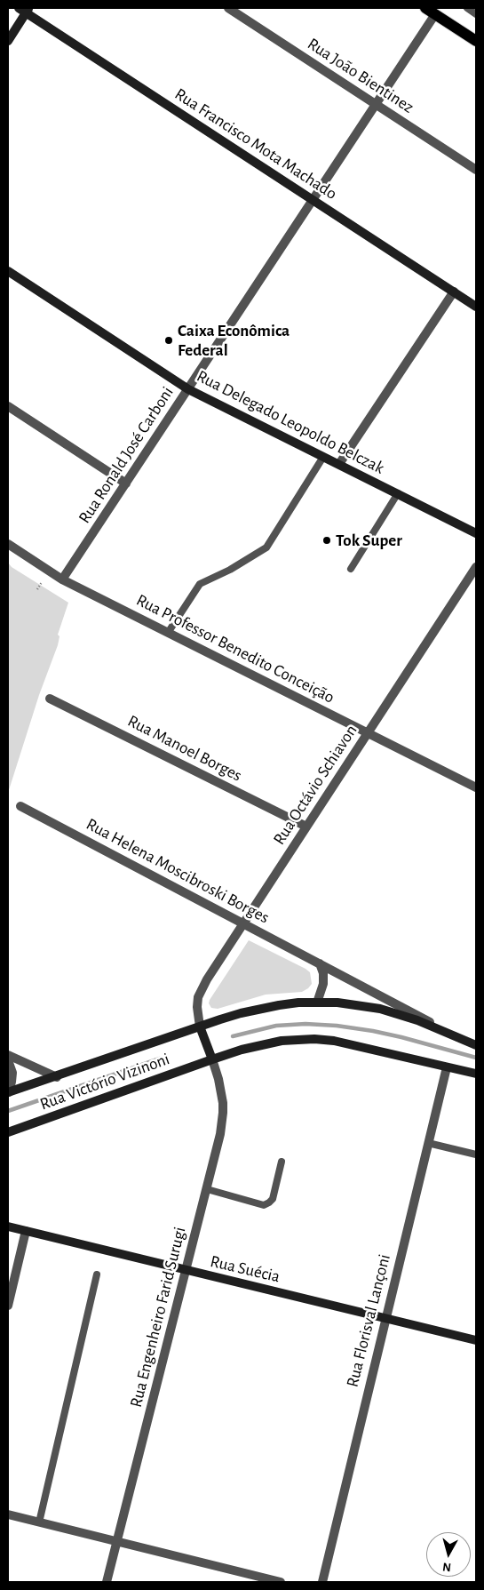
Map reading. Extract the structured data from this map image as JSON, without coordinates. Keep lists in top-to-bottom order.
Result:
{
  "streets": {
    "street": [
      "Rua João Bientinez",
      "Rua Francisco Mota Machado",
      "Rua Delegado Leopoldo Belczak",
      "Rua Ronald José Carboni",
      "Rua Professor Benedito Conceição",
      "Rua Manoel Borges",
      "Rua Octávio Schiavon",
      "Rua Helena Moscibroski Borges",
      "Rua Victório Vizinoni",
      "Rua Suécia",
      "Rua Engenheiro Farid Surugi",
      "Rua Florisval Lançoni"
    ]
  },
  "crossings": [
    ["Rua João Bientinez", "Rua Ronald José Carboni"],
    ["Rua Francisco Mota Machado", "Rua Ronald José Carboni"],
    ["Rua Delegado Leopoldo Belczak", "Rua Ronald José Carboni"],
    ["Rua Ronald José Carboni", "Rua Professor Benedito Conceição"],
    ["Rua Professor Benedito Conceição", "Rua Octávio Schiavon"],
    ["Rua Manoel Borges", "Rua Octávio Schiavon"],
    ["Rua Octávio Schiavon", "Rua Helena Moscibroski Borges"],
    ["Rua Octávio Schiavon", "Rua Victório Vizinoni"],
    ["Rua Helena Moscibroski Borges", "Rua Victório Vizinoni"],
    ["Rua Victório Vizinoni", "Rua Engenheiro Farid Surugi"],
    ["Rua Victório Vizinoni", "Rua Florisval Lançoni"],
    ["Rua Suécia", "Rua Engenheiro Farid Surugi"],
    ["Rua Suécia", "Rua Florisval Lançoni"]
  ],
  "places": ["Caixa Econômica Federal", "Tok Super"],
  "north": "bottom"
}
